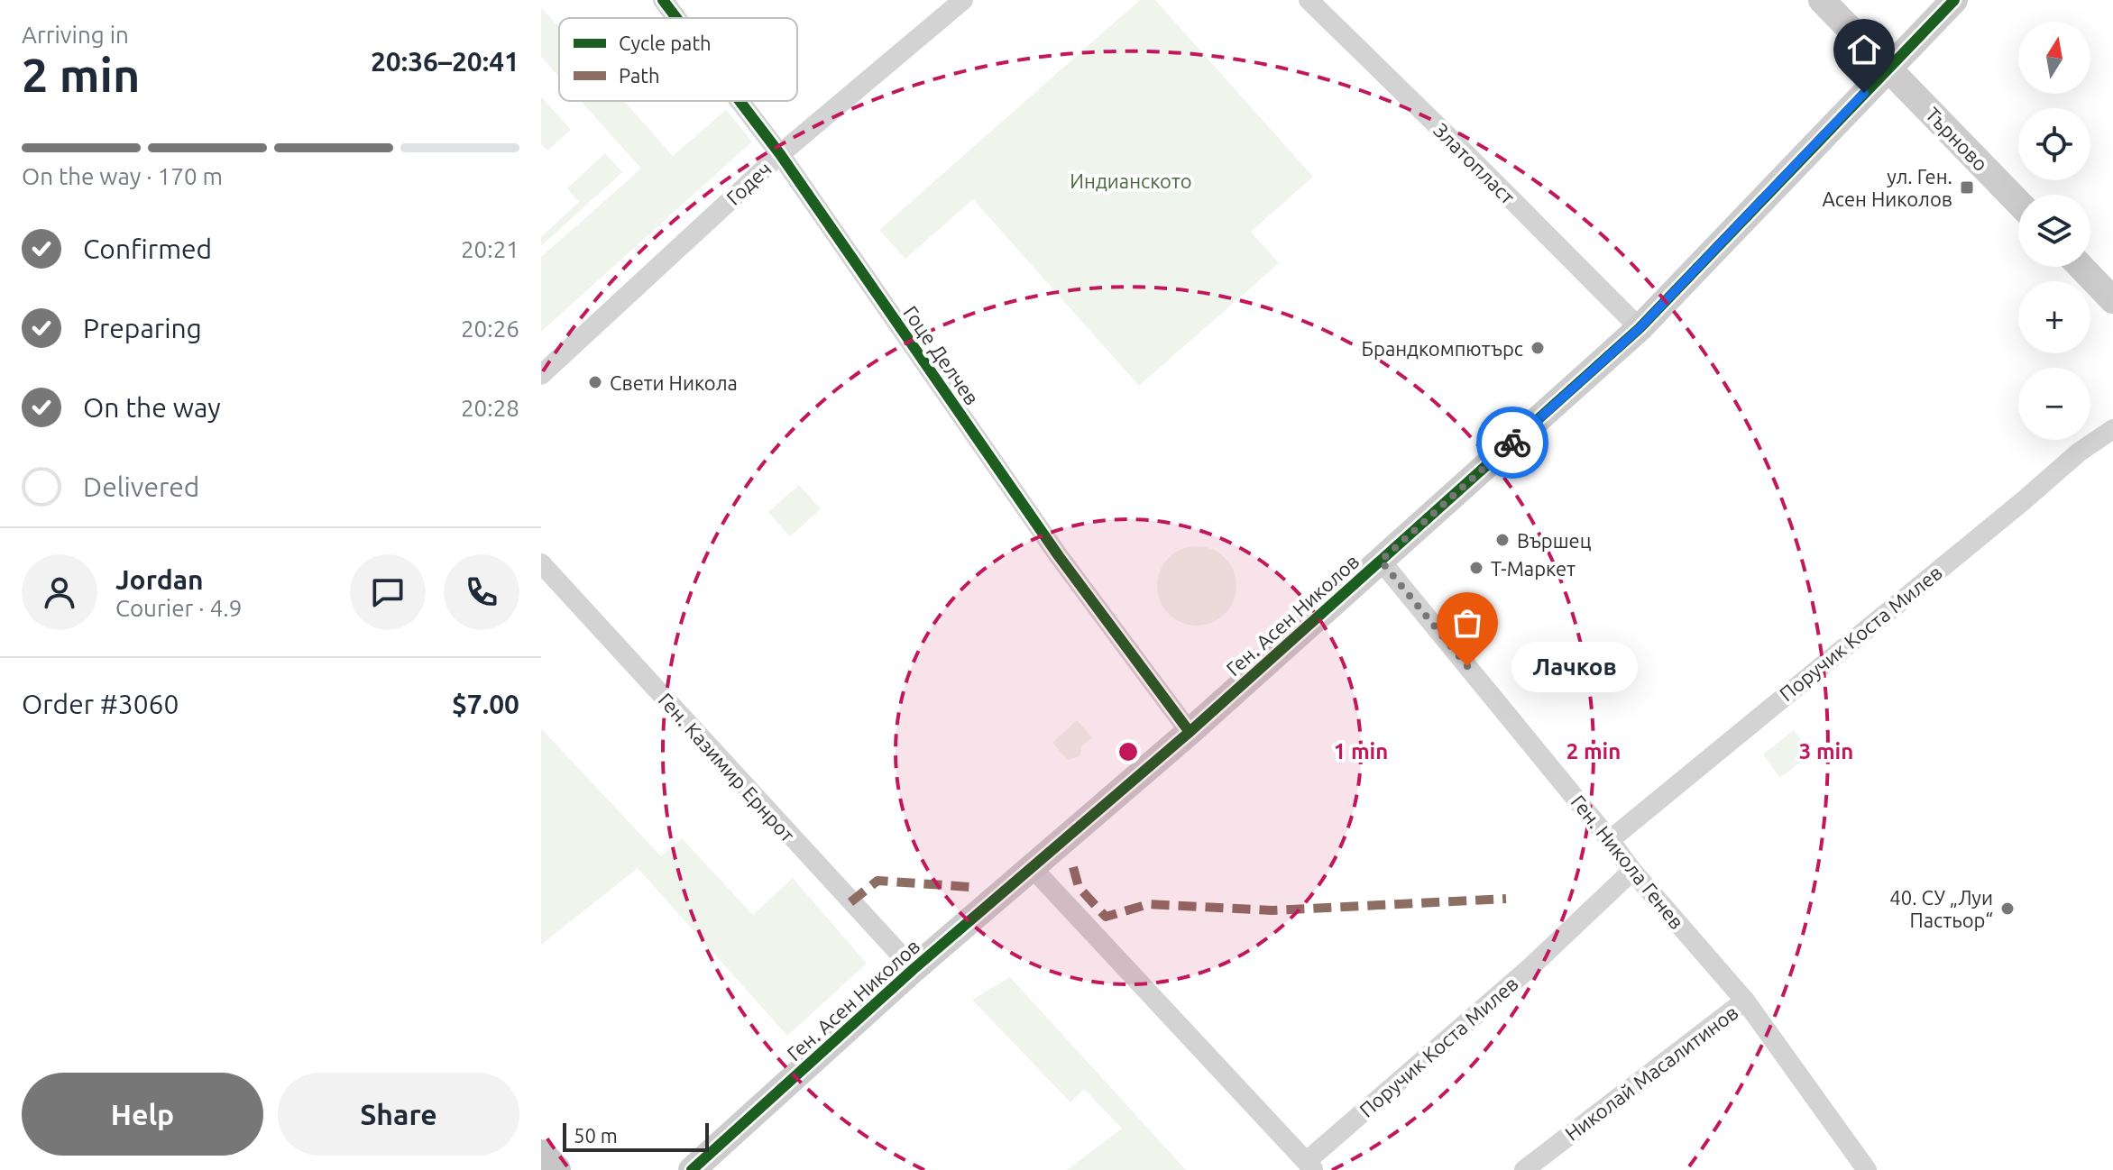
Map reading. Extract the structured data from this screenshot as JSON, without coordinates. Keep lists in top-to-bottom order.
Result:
{
  "streets": {
    "street": [
      "Търново",
      "Златопласт",
      "Годеч",
      "Гоце Делчев",
      "Ген. Асен Николов",
      "Поручик Коста Милев",
      "Ген. Казимир Ернрот",
      "Ген. Никола Генев",
      "Николай Масалитинов"
    ]
  },
  "crossings": [
    ["Търново", "Ген. Асен Николов"],
    ["Златопласт", "Ген. Асен Николов"],
    ["Годеч", "Гоце Делчев"],
    ["Гоце Делчев", "Ген. Асен Николов"],
    ["Ген. Асен Николов", "Ген. Казимир Ернрот"],
    ["Ген. Асен Николов", "Ген. Никола Генев"],
    ["Поручик Коста Милев", "Ген. Никола Генев"],
    ["Ген. Никола Генев", "Николай Масалитинов"]
  ],
  "parks": ["Индианското"],
  "places": {
    "transit": ["ул. Ген. Асен Николов"],
    "other": [
      "Брандкомпютърс",
      "Свети Никола",
      "Вършец",
      "Т-Маркет",
      "Лачков",
      "40. СУ „Луи Пастьор“"
    ]
  },
  "legend": ["Cycle path", "Path"],
  "scale_bar": "50 m",
  "north": "top",
  "page": {
    "heading": ["2 min", "Arriving in", "20:36–20:41"],
    "panel": [
      "Jordan",
      "Courier · 4.9",
      "Order #3060",
      "$7.00"
    ],
    "map_buttons": ["+", "−"],
    "bar": "On the way · 170 m",
    "list": [
      ["Confirmed", "20:21"],
      ["Preparing", "20:26"],
      ["On the way", "20:28"],
      "Delivered"
    ],
    "bubble": "Лачков",
    "buttons": ["Help", "Share"],
    "scale": "50 m"
  },
  "rings": ["1 min", "2 min", "3 min"]
}
